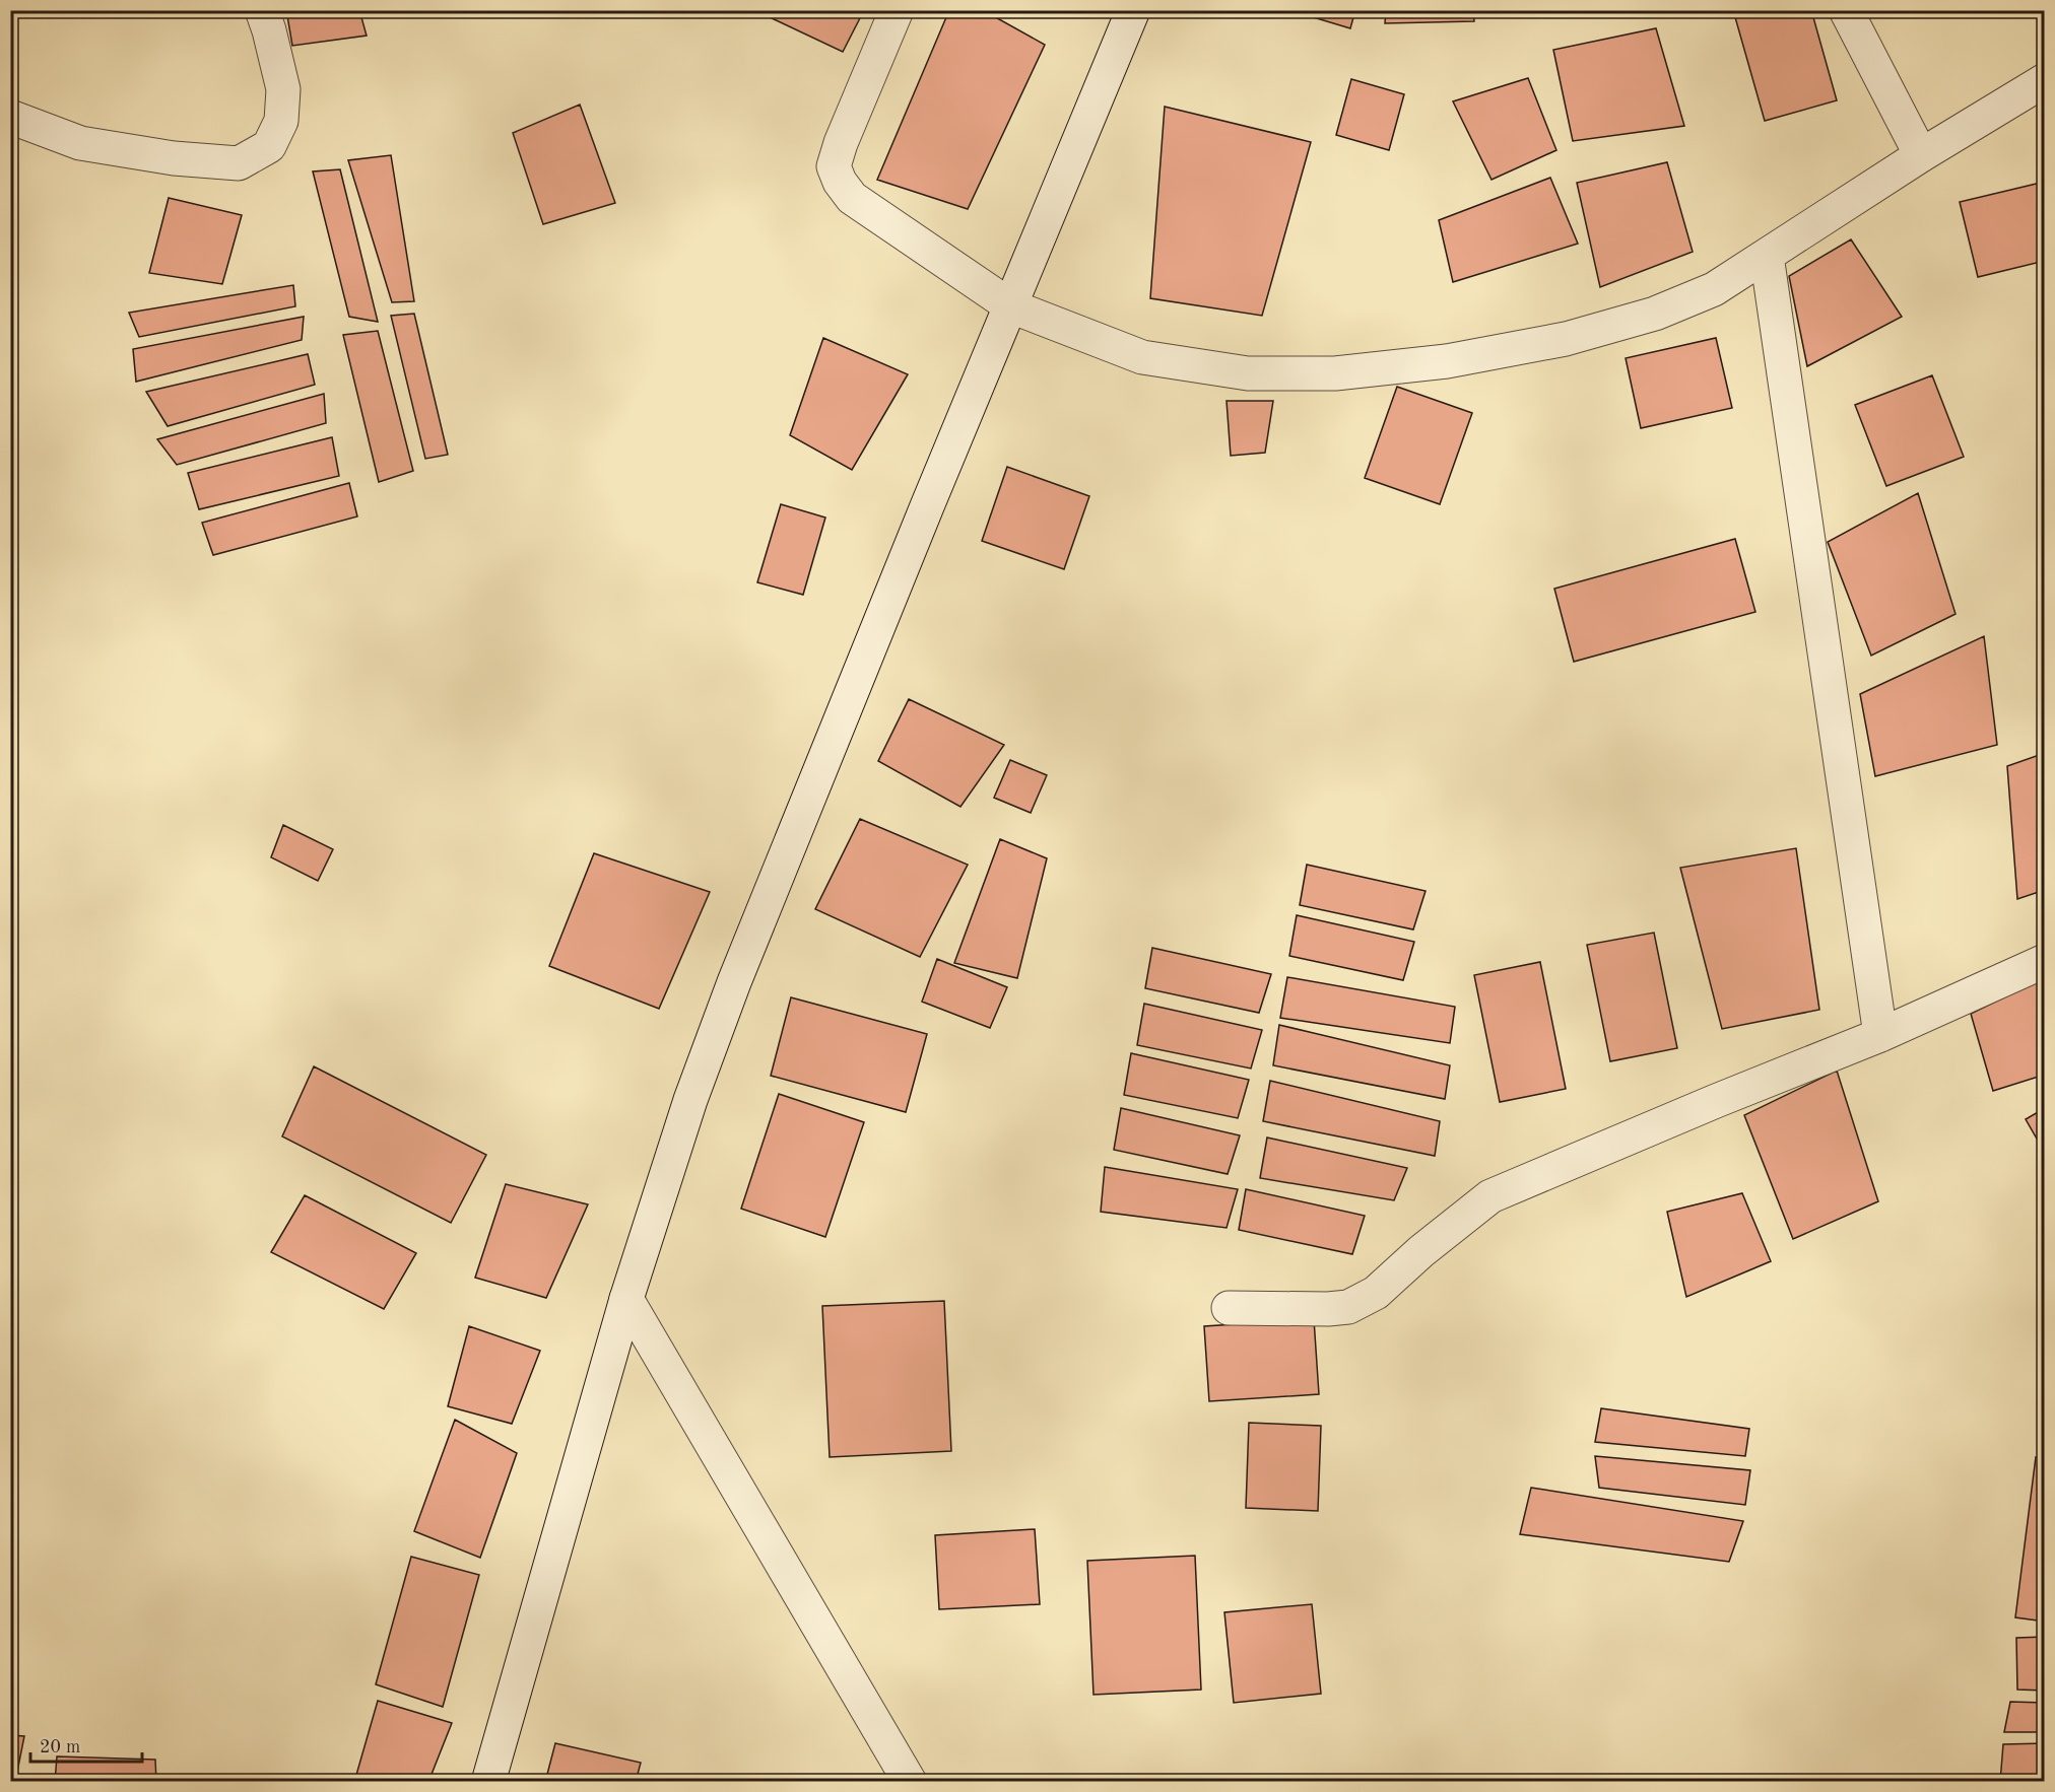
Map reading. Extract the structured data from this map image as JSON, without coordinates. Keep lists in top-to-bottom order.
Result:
{
  "scale_bar": "20 m"
}
